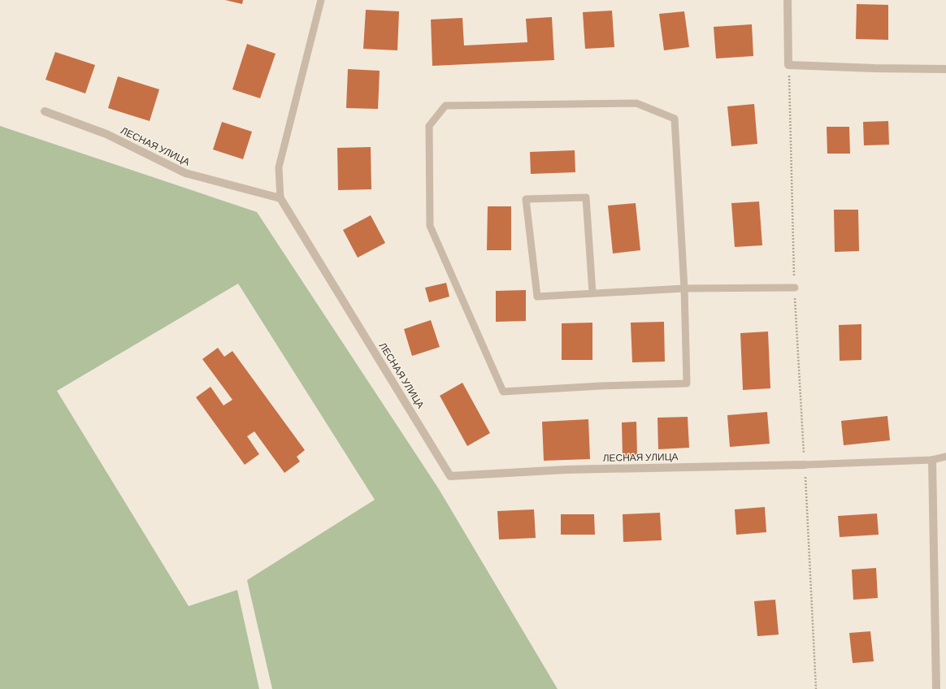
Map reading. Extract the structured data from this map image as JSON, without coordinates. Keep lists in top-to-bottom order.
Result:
{
  "streets": {
    "street": ["ЛЕСНАЯ УЛИЦА"]
  }
}
